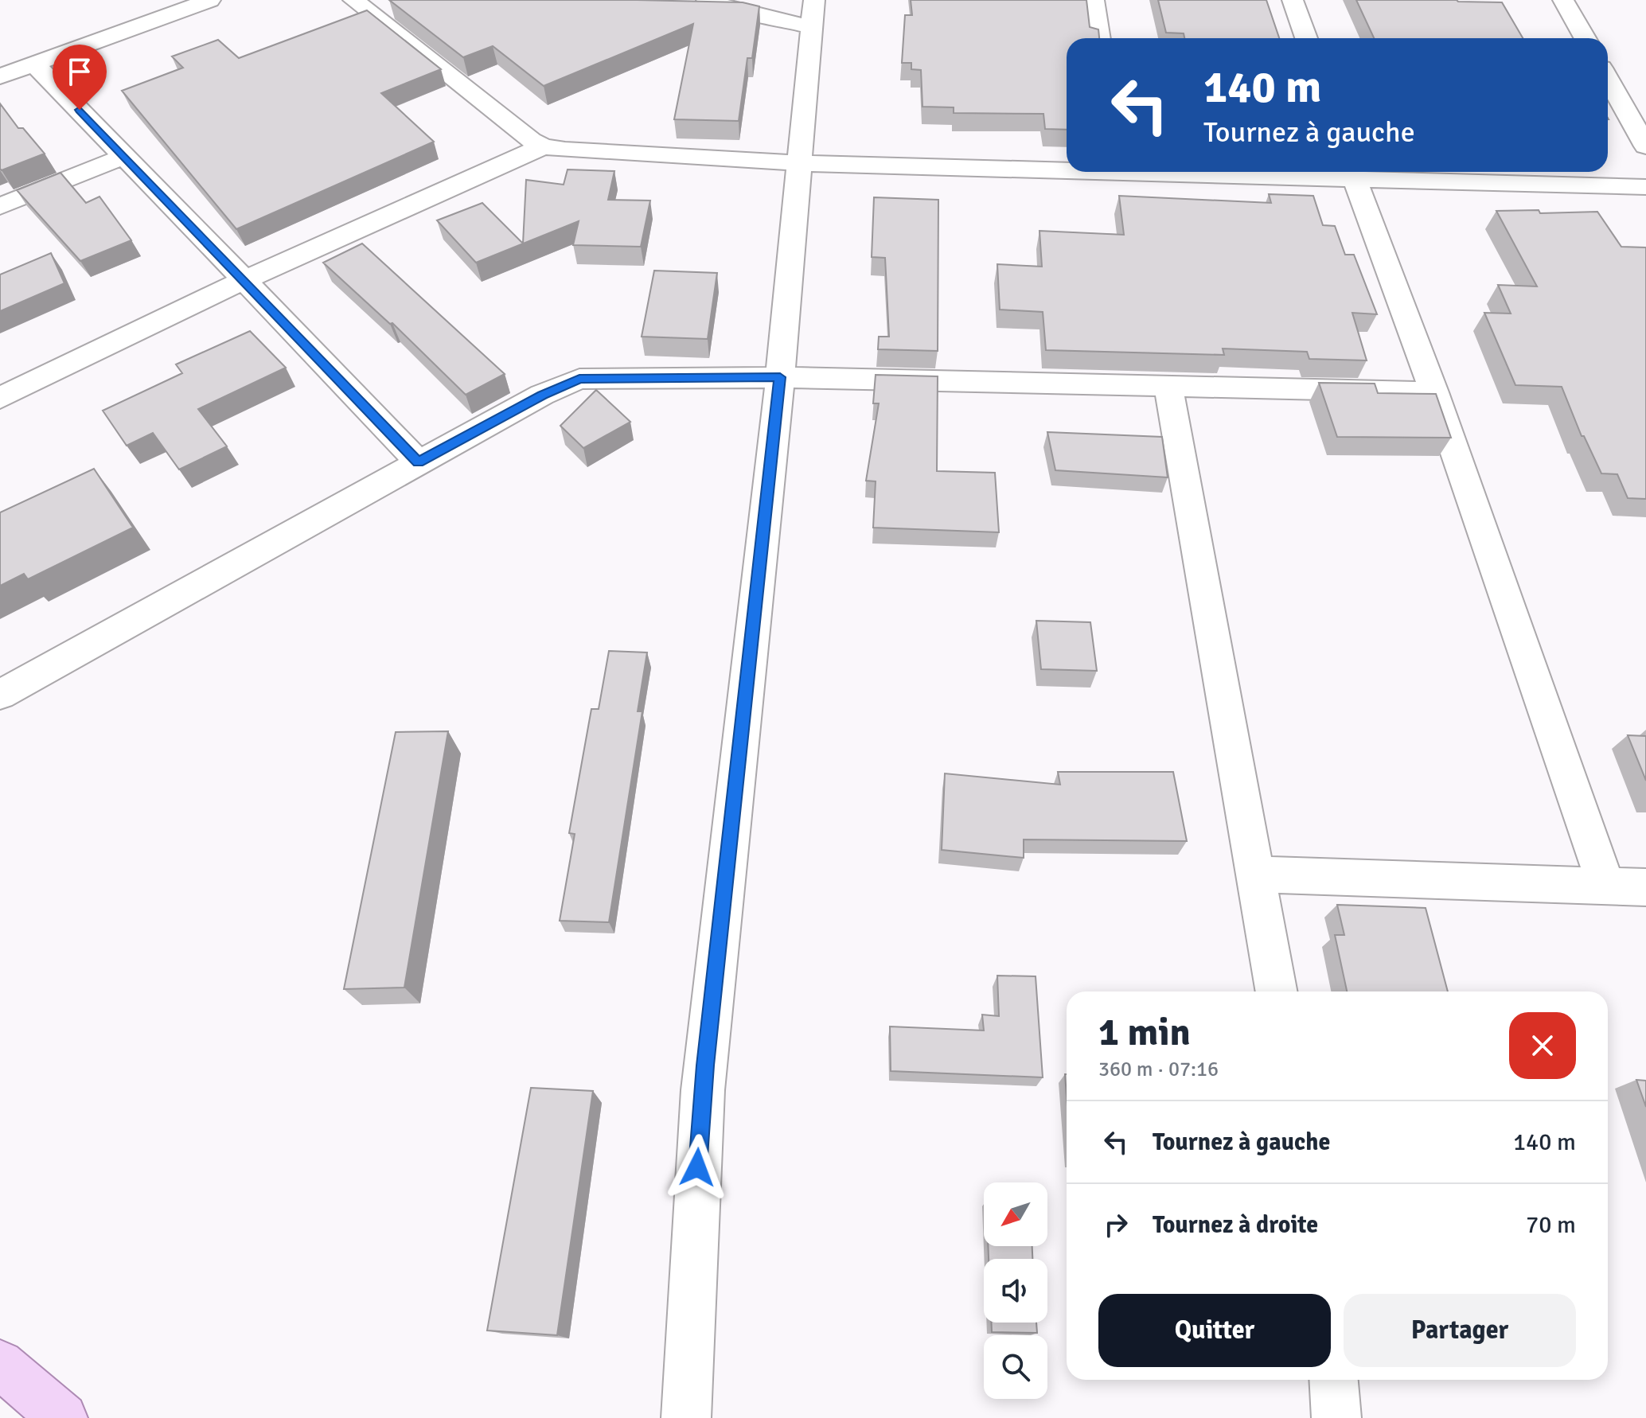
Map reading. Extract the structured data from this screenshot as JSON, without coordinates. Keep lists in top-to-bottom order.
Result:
{
  "north": "bottom left",
  "page": {
    "turn": ["140 m", "Tournez à gauche"],
    "heading": ["1 min", "360 m · 07:16"],
    "list": [
      {
        "name": "Tournez à gauche",
        "value": "140 m"
      },
      {
        "name": "Tournez à droite",
        "value": "70 m"
      }
    ],
    "buttons": ["Quitter", "Partager"]
  }
}
